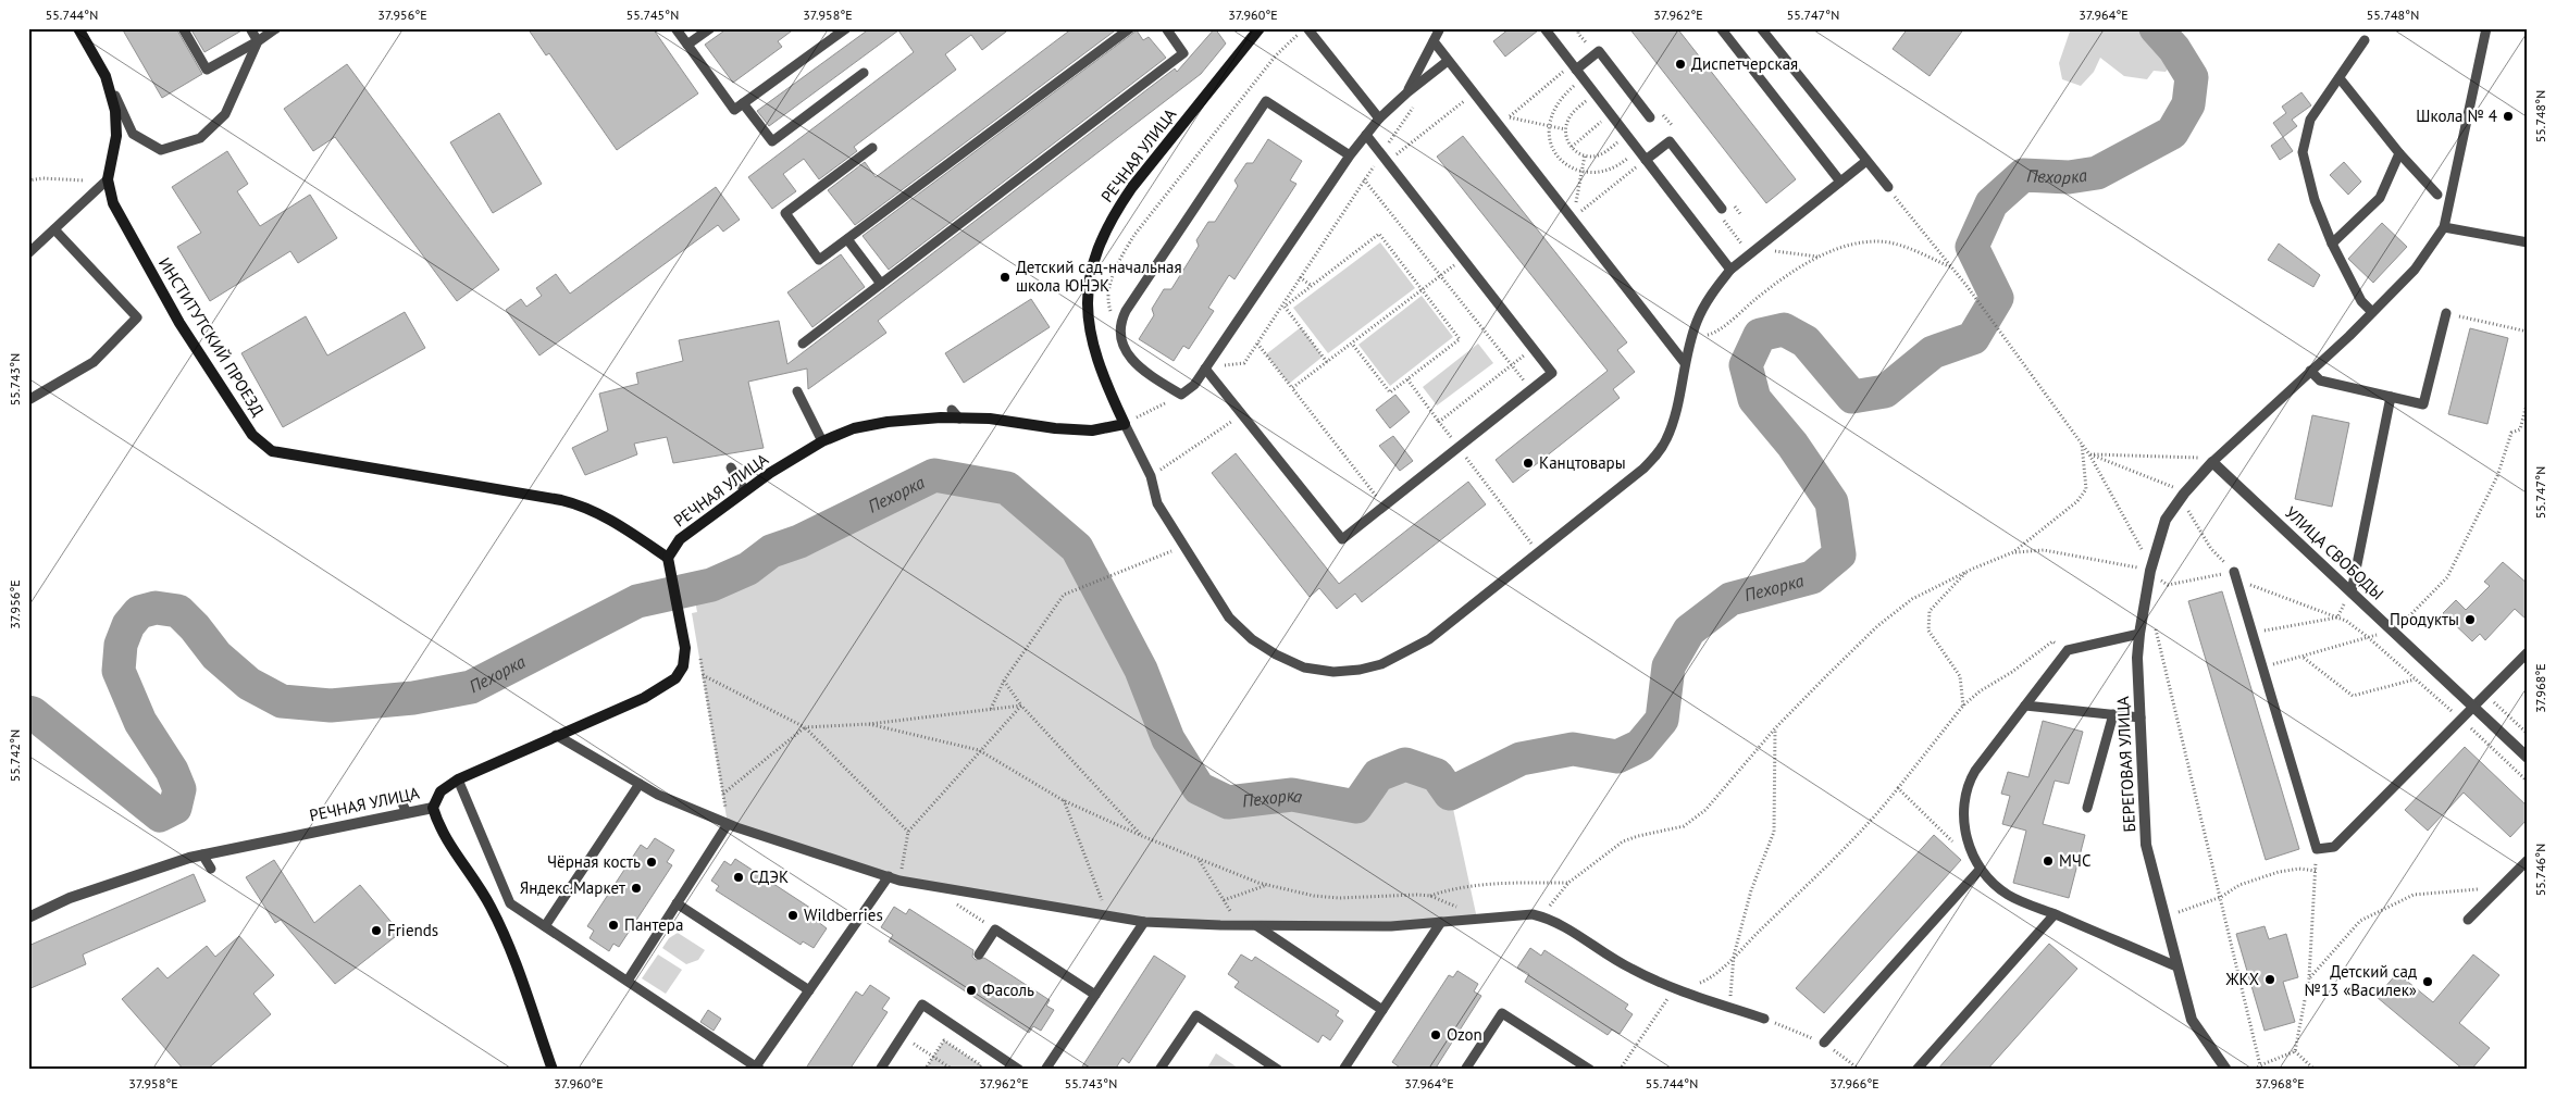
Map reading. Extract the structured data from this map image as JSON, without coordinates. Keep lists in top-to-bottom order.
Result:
{
  "streets": {
    "street": [
      "РЕЧНАЯ УЛИЦА",
      "ИНСТИТУТСКИЙ ПРОЕЗД",
      "УЛИЦА СВОБОДЫ",
      "БЕРЕГОВАЯ УЛИЦА"
    ]
  },
  "crossings": [
    ["РЕЧНАЯ УЛИЦА", "ИНСТИТУТСКИЙ ПРОЕЗД"],
    ["УЛИЦА СВОБОДЫ", "БЕРЕГОВАЯ УЛИЦА"]
  ],
  "water": ["Пехорка"],
  "places": [
    "Диспетчерская",
    "Школа № 4",
    "Детский сад-начальная школа ЮНЭК",
    "Канцтовары",
    "Продукты",
    "МЧС",
    "Чёрная кость",
    "СДЭК",
    "Яндекс.Маркет",
    "Wildberries",
    "Пантера",
    "Friends",
    "ЖКХ",
    "Детский сад №13 «Василек»",
    "Фасоль",
    "Ozon"
  ],
  "coordinates": [
    "55.744°N",
    "37.956°E",
    "55.745°N",
    "37.958°E",
    "37.960°E",
    "37.962°E",
    "55.747°N",
    "37.964°E",
    "55.748°N",
    "55.743°N",
    "37.968°E",
    "55.742°N",
    "55.746°N",
    "37.966°E"
  ]
}
